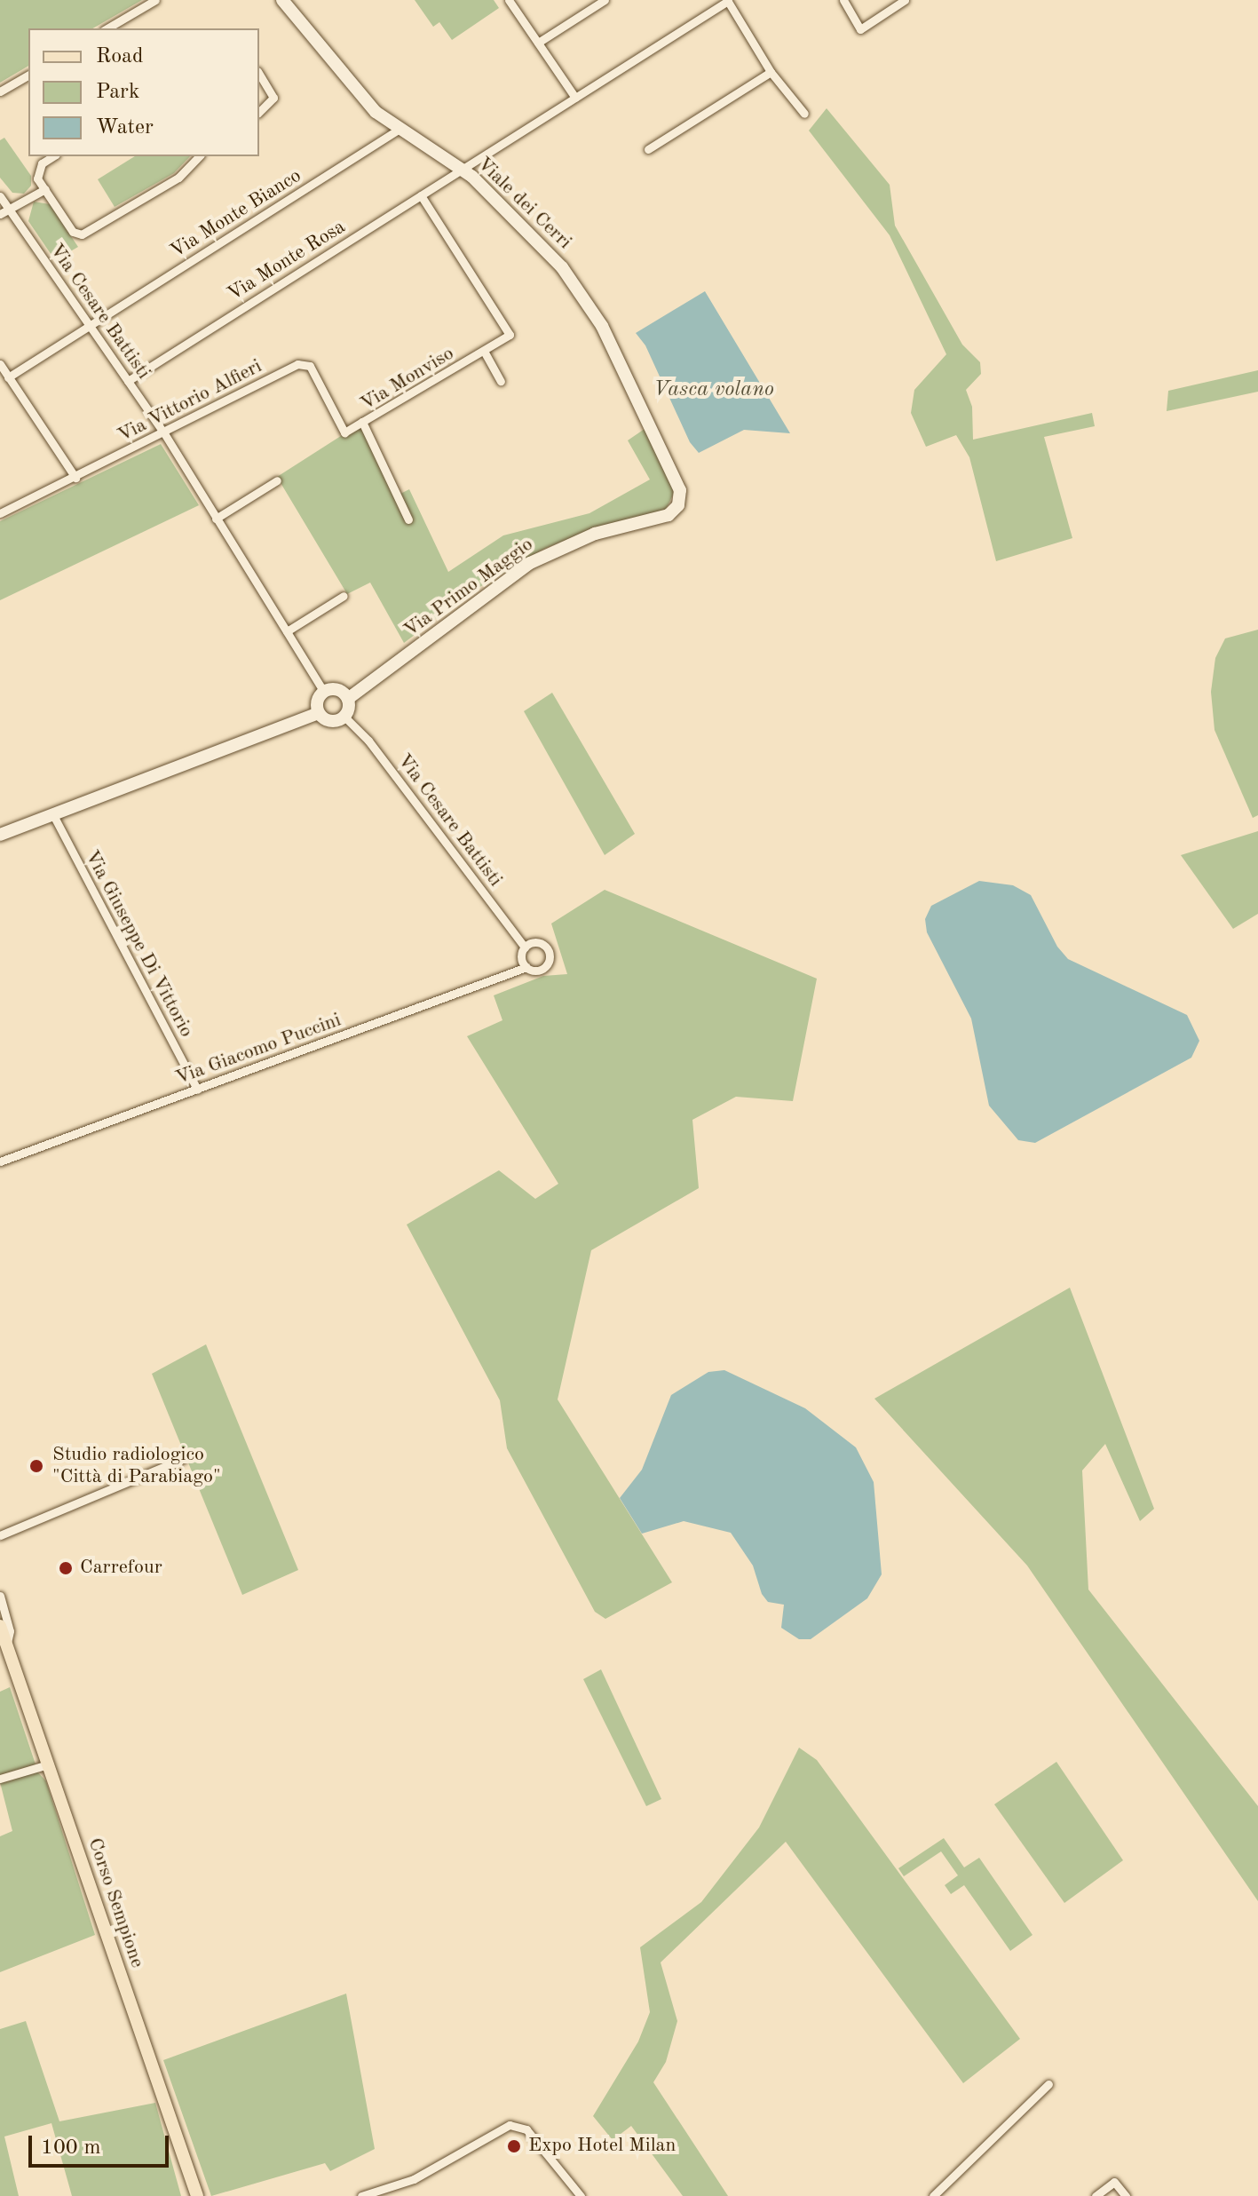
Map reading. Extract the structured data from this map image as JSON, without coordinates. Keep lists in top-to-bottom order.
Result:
{
  "streets": {
    "main road": ["Corso Sempione"],
    "street": [
      "Viale dei Cerri",
      "Via Monte Bianco",
      "Via Monte Rosa",
      "Via Cesare Battisti",
      "Via Monviso",
      "Via Vittorio Alfieri",
      "Via Primo Maggio",
      "Via Giuseppe Di Vittorio",
      "Via Giacomo Puccini"
    ]
  },
  "crossings": [
    ["Viale dei Cerri", "Via Monte Bianco"],
    ["Viale dei Cerri", "Via Monte Rosa"],
    ["Viale dei Cerri", "Via Primo Maggio"],
    ["Via Monte Bianco", "Via Cesare Battisti"],
    ["Via Monte Rosa", "Via Cesare Battisti"],
    ["Via Monte Rosa", "Via Monviso"],
    ["Via Cesare Battisti", "Via Vittorio Alfieri"],
    ["Via Cesare Battisti", "Via Primo Maggio"],
    ["Via Cesare Battisti", "Via Giacomo Puccini"],
    ["Via Monviso", "Via Vittorio Alfieri"],
    ["Via Giuseppe Di Vittorio", "Via Giacomo Puccini"]
  ],
  "water": ["Vasca volano"],
  "places": ["Studio radiologico \"Città di Parabiago\"", "Carrefour", "Expo Hotel Milan"],
  "legend": ["Road", "Park", "Water"],
  "scale_bar": "100 m"
}
